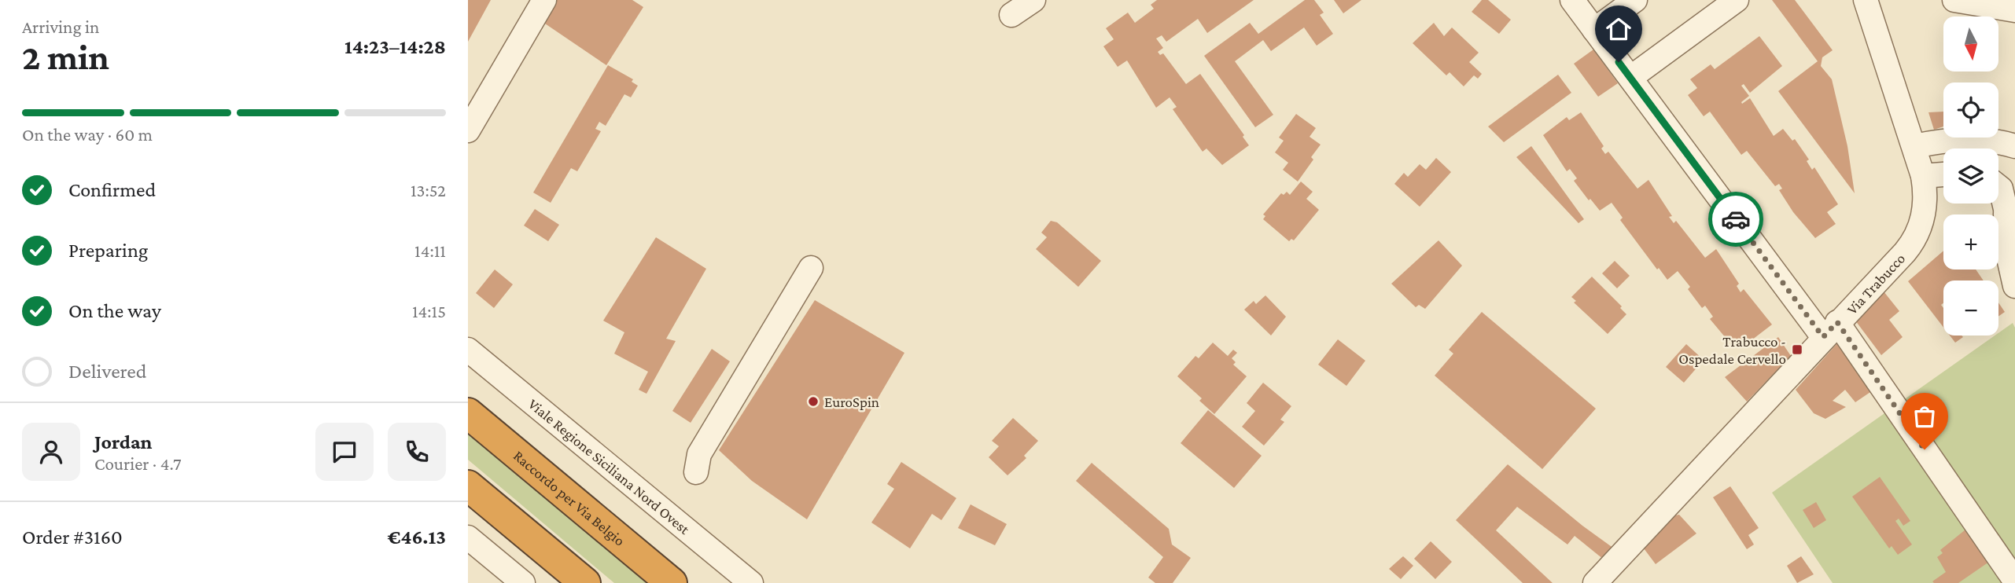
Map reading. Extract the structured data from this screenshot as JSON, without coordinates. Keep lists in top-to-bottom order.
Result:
{
  "streets": {
    "highway": ["Raccordo per Via Belgio"],
    "street": ["Via Trabucco", "Viale Regione Siciliana Nord Ovest"]
  },
  "places": {
    "transit": ["Trabucco - Ospedale Cervello"],
    "other": ["EuroSpin"]
  },
  "north": "bottom",
  "page": {
    "heading": ["2 min", "Arriving in", "14:23–14:28"],
    "panel": [
      "Jordan",
      "Courier · 4.7",
      "Order #3160",
      "€46.13"
    ],
    "map_buttons": ["+", "−"],
    "bar": "On the way · 60 m",
    "list": [
      ["Confirmed", "13:52"],
      ["Preparing", "14:11"],
      ["On the way", "14:15"],
      "Delivered"
    ]
  }
}
